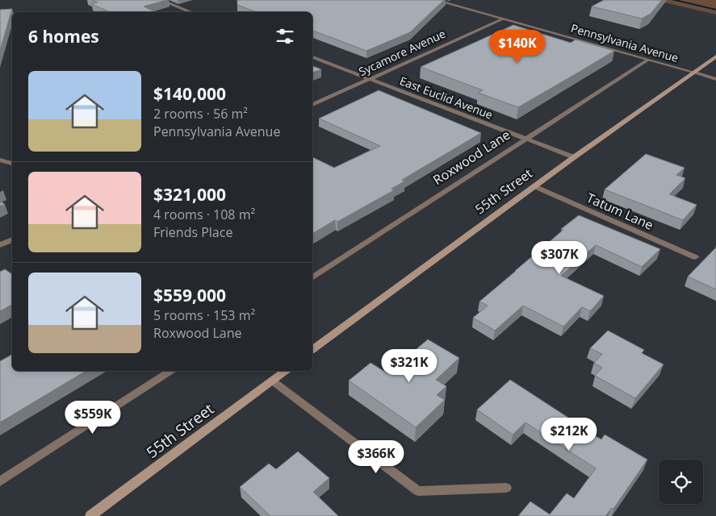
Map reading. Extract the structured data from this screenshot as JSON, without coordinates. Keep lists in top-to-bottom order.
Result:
{
  "streets": {
    "main road": ["55th Street"],
    "street": [
      "Pennsylvania Avenue",
      "Sycamore Avenue",
      "East Euclid Avenue",
      "Roxwood Lane",
      "Tatum Lane"
    ]
  },
  "crossings": [
    ["Pennsylvania Avenue", "Sycamore Avenue"],
    ["Pennsylvania Avenue", "Roxwood Lane"],
    ["Pennsylvania Avenue", "55th Street"],
    ["Sycamore Avenue", "East Euclid Avenue"],
    ["East Euclid Avenue", "Roxwood Lane"],
    ["East Euclid Avenue", "55th Street"],
    ["55th Street", "Tatum Lane"]
  ],
  "page": {
    "heading": "6 homes",
    "price": [
      "$140K",
      "$307K",
      "$321K",
      "$559K",
      "$212K",
      "$366K"
    ],
    "list": [
      {
        "name": "$140,000",
        "note": "2 rooms · 56 m² · Pennsylvania Avenue"
      },
      {
        "name": "$321,000",
        "note": "4 rooms · 108 m² · Friends Place"
      },
      {
        "name": "$559,000",
        "note": "5 rooms · 153 m² · Roxwood Lane"
      }
    ]
  }
}
